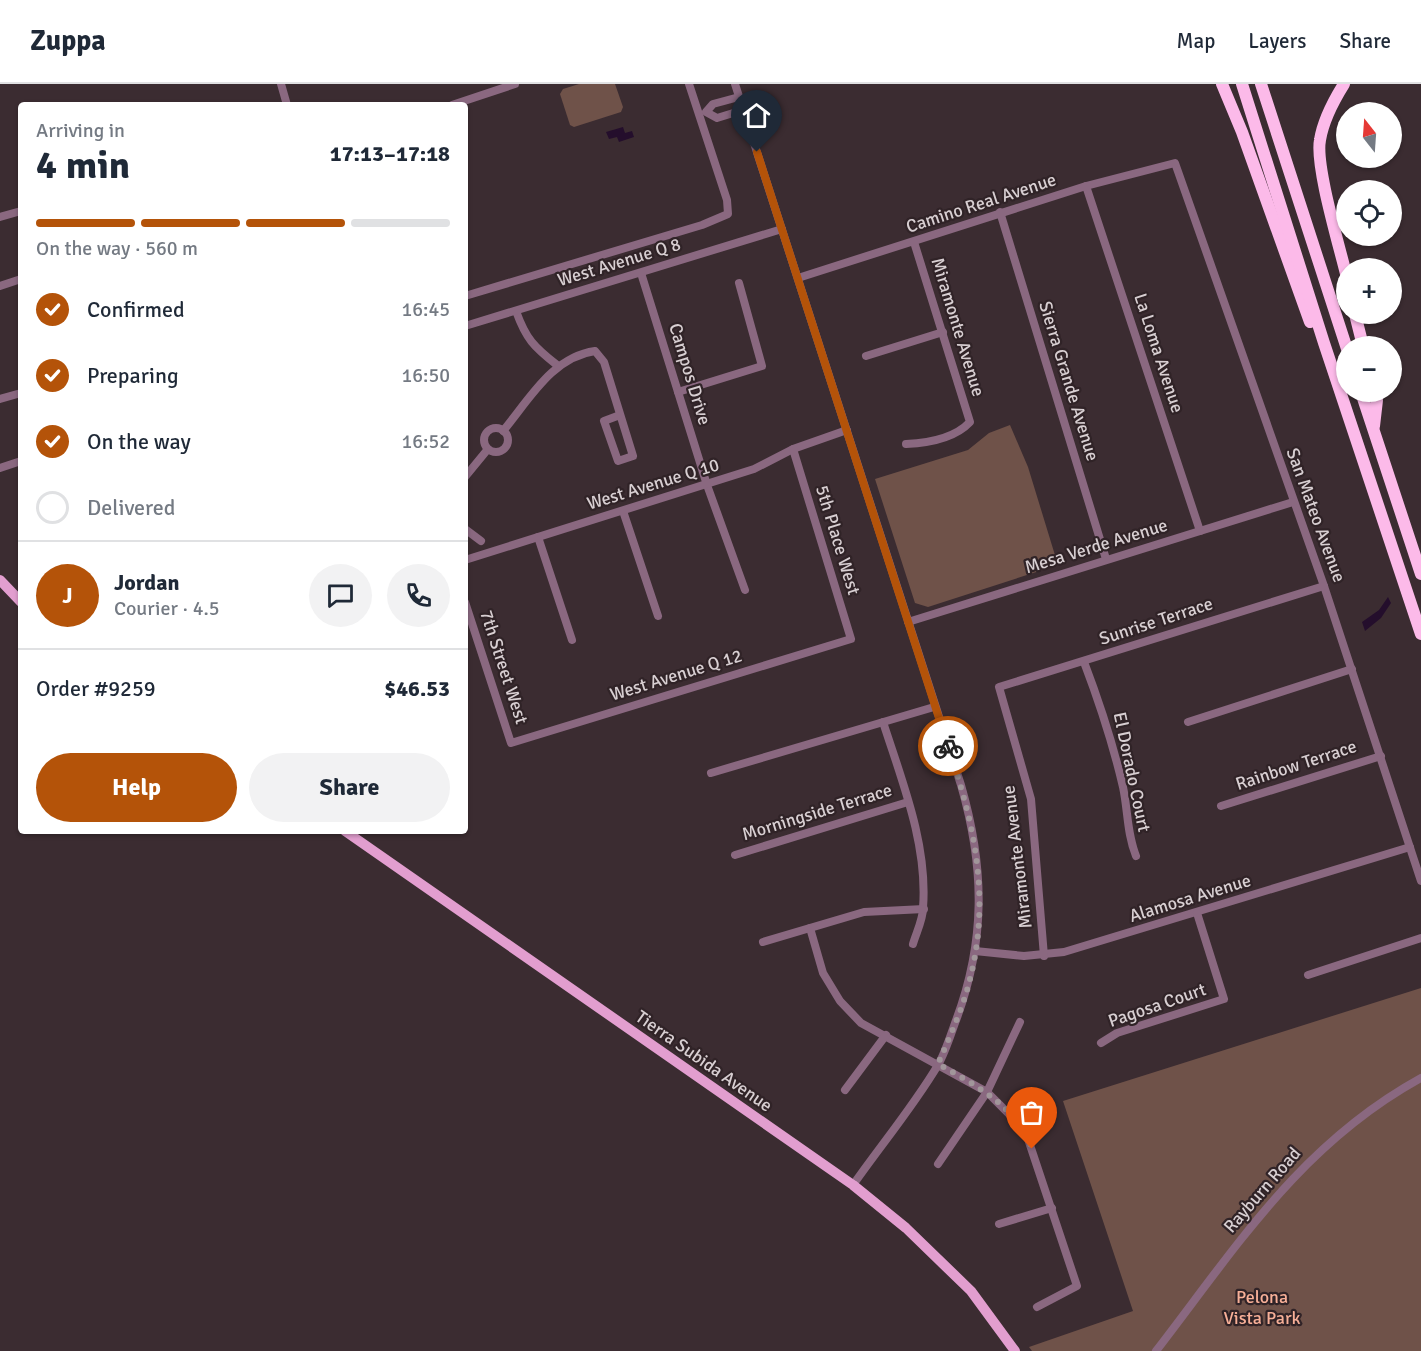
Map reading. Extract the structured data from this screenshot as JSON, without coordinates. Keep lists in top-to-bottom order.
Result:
{
  "streets": {
    "main road": ["Tierra Subida Avenue"],
    "street": [
      "Camino Real Avenue",
      "West Avenue Q 8",
      "Miramonte Avenue",
      "La Loma Avenue",
      "Campos Drive",
      "Sierra Grande Avenue",
      "West Avenue Q 10",
      "San Mateo Avenue",
      "5th Place West",
      "Mesa Verde Avenue",
      "Sunrise Terrace",
      "7th Street West",
      "West Avenue Q 12",
      "Rainbow Terrace",
      "El Dorado Court",
      "Morningside Terrace",
      "Alamosa Avenue",
      "Pagosa Court",
      "Rayburn Road"
    ]
  },
  "crossings": [
    ["Camino Real Avenue", "Miramonte Avenue"],
    ["Camino Real Avenue", "La Loma Avenue"],
    ["Camino Real Avenue", "Sierra Grande Avenue"],
    ["Camino Real Avenue", "San Mateo Avenue"],
    ["West Avenue Q 8", "Campos Drive"],
    ["Miramonte Avenue", "Sunrise Terrace"],
    ["Miramonte Avenue", "Alamosa Avenue"],
    ["La Loma Avenue", "Mesa Verde Avenue"],
    ["Campos Drive", "West Avenue Q 10"],
    ["Sierra Grande Avenue", "Mesa Verde Avenue"],
    ["West Avenue Q 10", "5th Place West"],
    ["San Mateo Avenue", "Mesa Verde Avenue"],
    ["San Mateo Avenue", "Sunrise Terrace"],
    ["San Mateo Avenue", "Rainbow Terrace"],
    ["San Mateo Avenue", "Alamosa Avenue"],
    ["5th Place West", "West Avenue Q 12"],
    ["Sunrise Terrace", "El Dorado Court"],
    ["7th Street West", "West Avenue Q 12"],
    ["Alamosa Avenue", "Pagosa Court"]
  ],
  "parks": ["Pelona Vista Park"],
  "north": "top",
  "page": {
    "header": "Zuppa",
    "nav": ["Map", "Layers", "Share"],
    "map_buttons": ["+", "−"],
    "heading": ["4 min", "Arriving in", "17:13–17:18"],
    "panel": [
      "Jordan",
      "Courier · 4.5",
      "Order #9259",
      "$46.53"
    ],
    "bar": "On the way · 560 m",
    "list": [
      ["Confirmed", "16:45"],
      ["Preparing", "16:50"],
      ["On the way", "16:52"],
      "Delivered"
    ],
    "round": "J",
    "buttons": ["Help", "Share"]
  }
}
